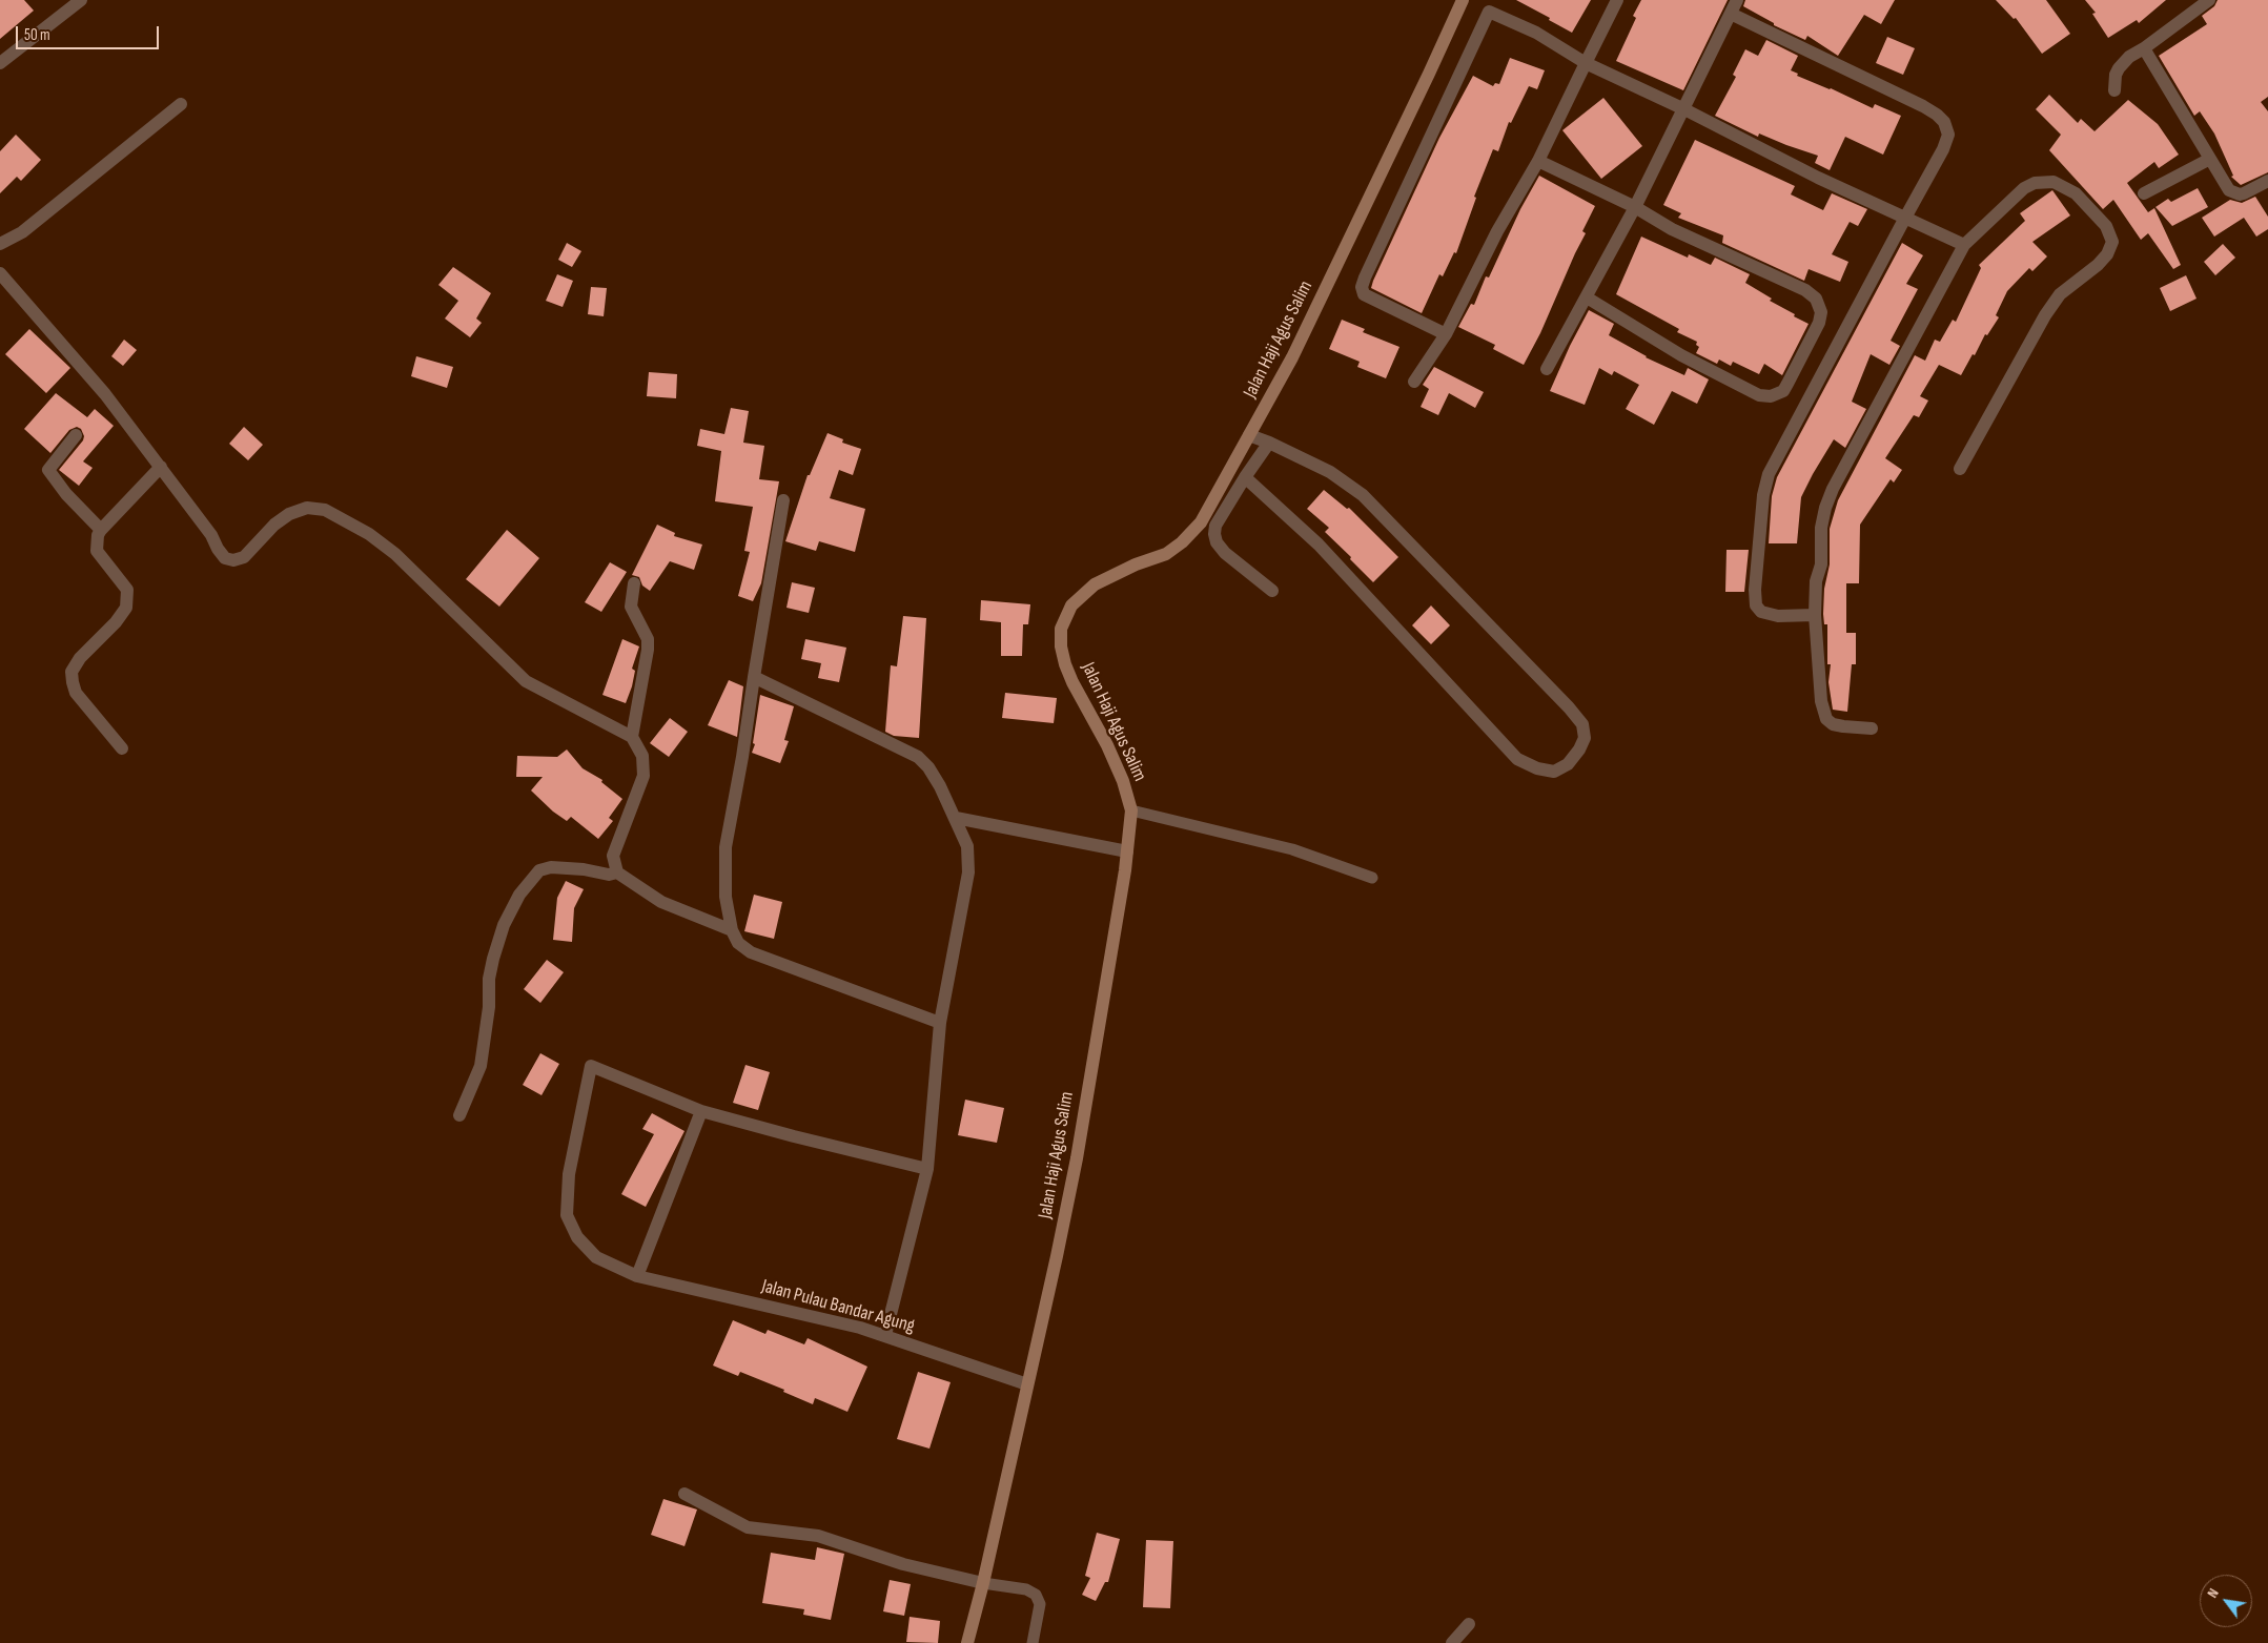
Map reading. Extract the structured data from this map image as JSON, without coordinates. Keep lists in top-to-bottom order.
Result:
{
  "streets": {
    "street": ["Jalan Haji Agus Salim", "Jalan Pulau Bandar Agung"]
  },
  "crossings": [
    ["Jalan Haji Agus Salim", "Jalan Pulau Bandar Agung"]
  ],
  "scale_bar": "50 m",
  "north": "top left"
}
